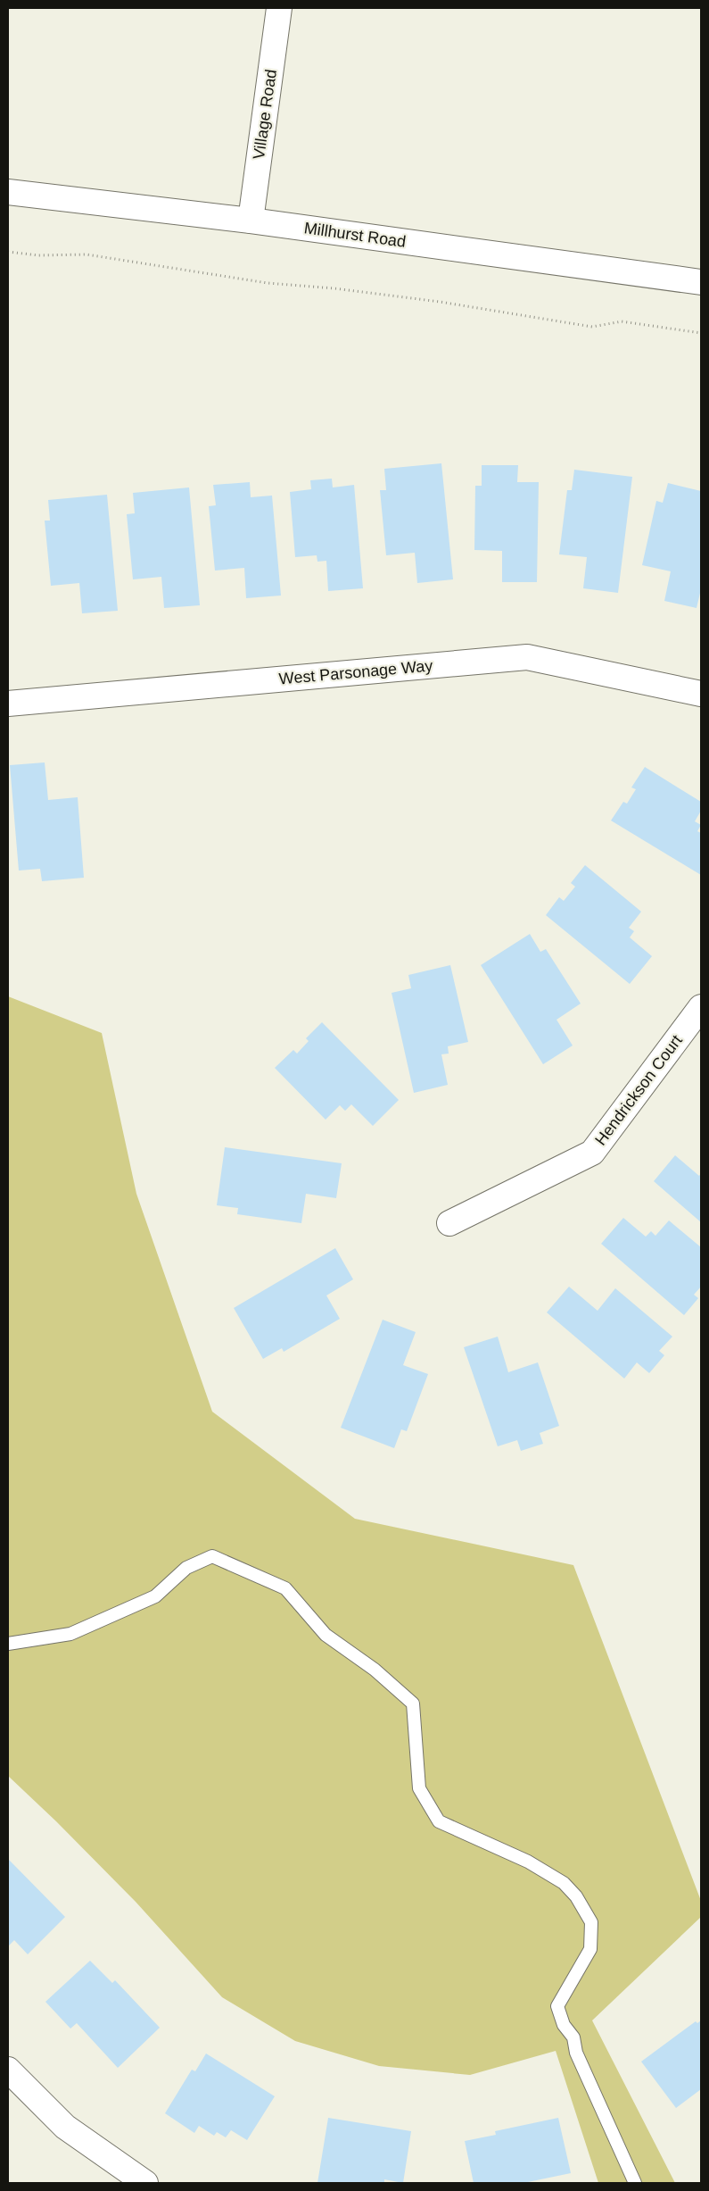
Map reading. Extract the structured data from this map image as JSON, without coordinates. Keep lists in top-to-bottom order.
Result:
{
  "streets": {
    "street": [
      "Village Road",
      "Millhurst Road",
      "West Parsonage Way",
      "Hendrickson Court"
    ]
  },
  "crossings": [
    ["Village Road", "Millhurst Road"]
  ]
}
